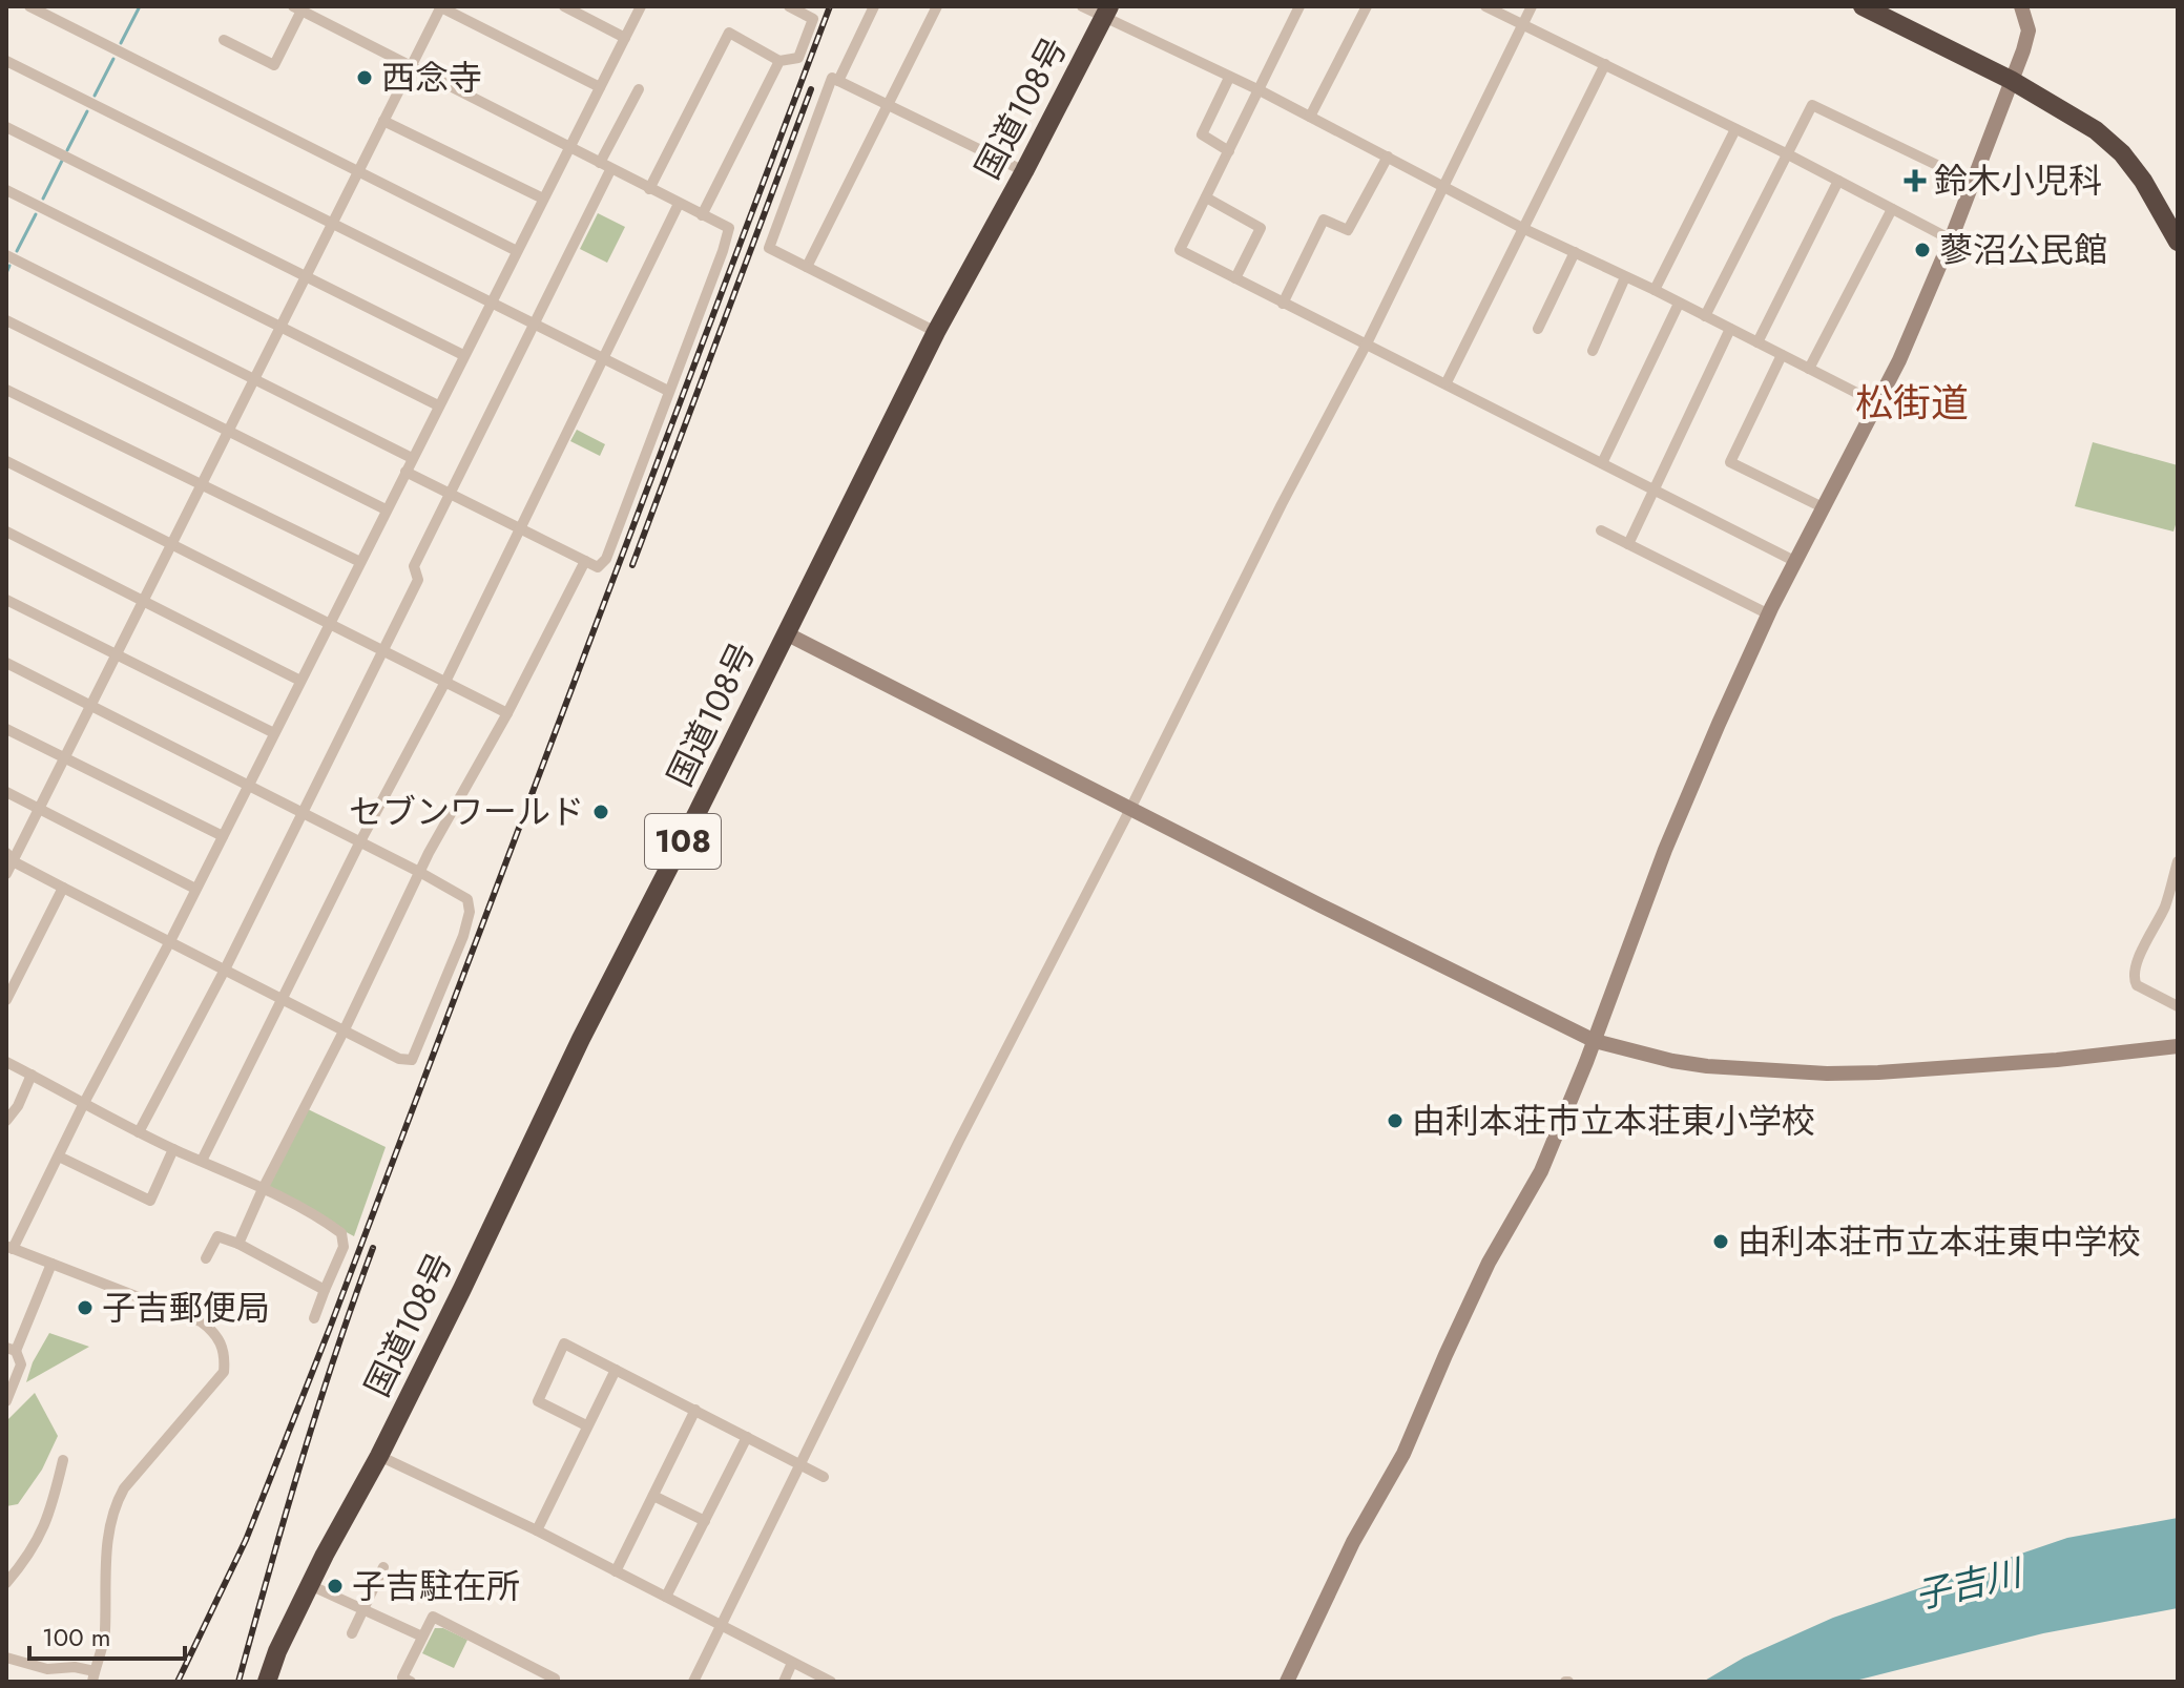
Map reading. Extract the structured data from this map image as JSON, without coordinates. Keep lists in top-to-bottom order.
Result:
{
  "streets": {
    "highway": ["国道108号", "108"]
  },
  "districts": ["松街道"],
  "water": ["子吉川"],
  "places": {
    "other": [
      "西念寺",
      "蓼沼公民館",
      "セブンワールド",
      "由利本荘市立本荘東小学校",
      "由利本荘市立本荘東中学校",
      "子吉郵便局",
      "子吉駐在所"
    ],
    "health": ["鈴木小児科"]
  },
  "scale_bar": "100 m"
}
